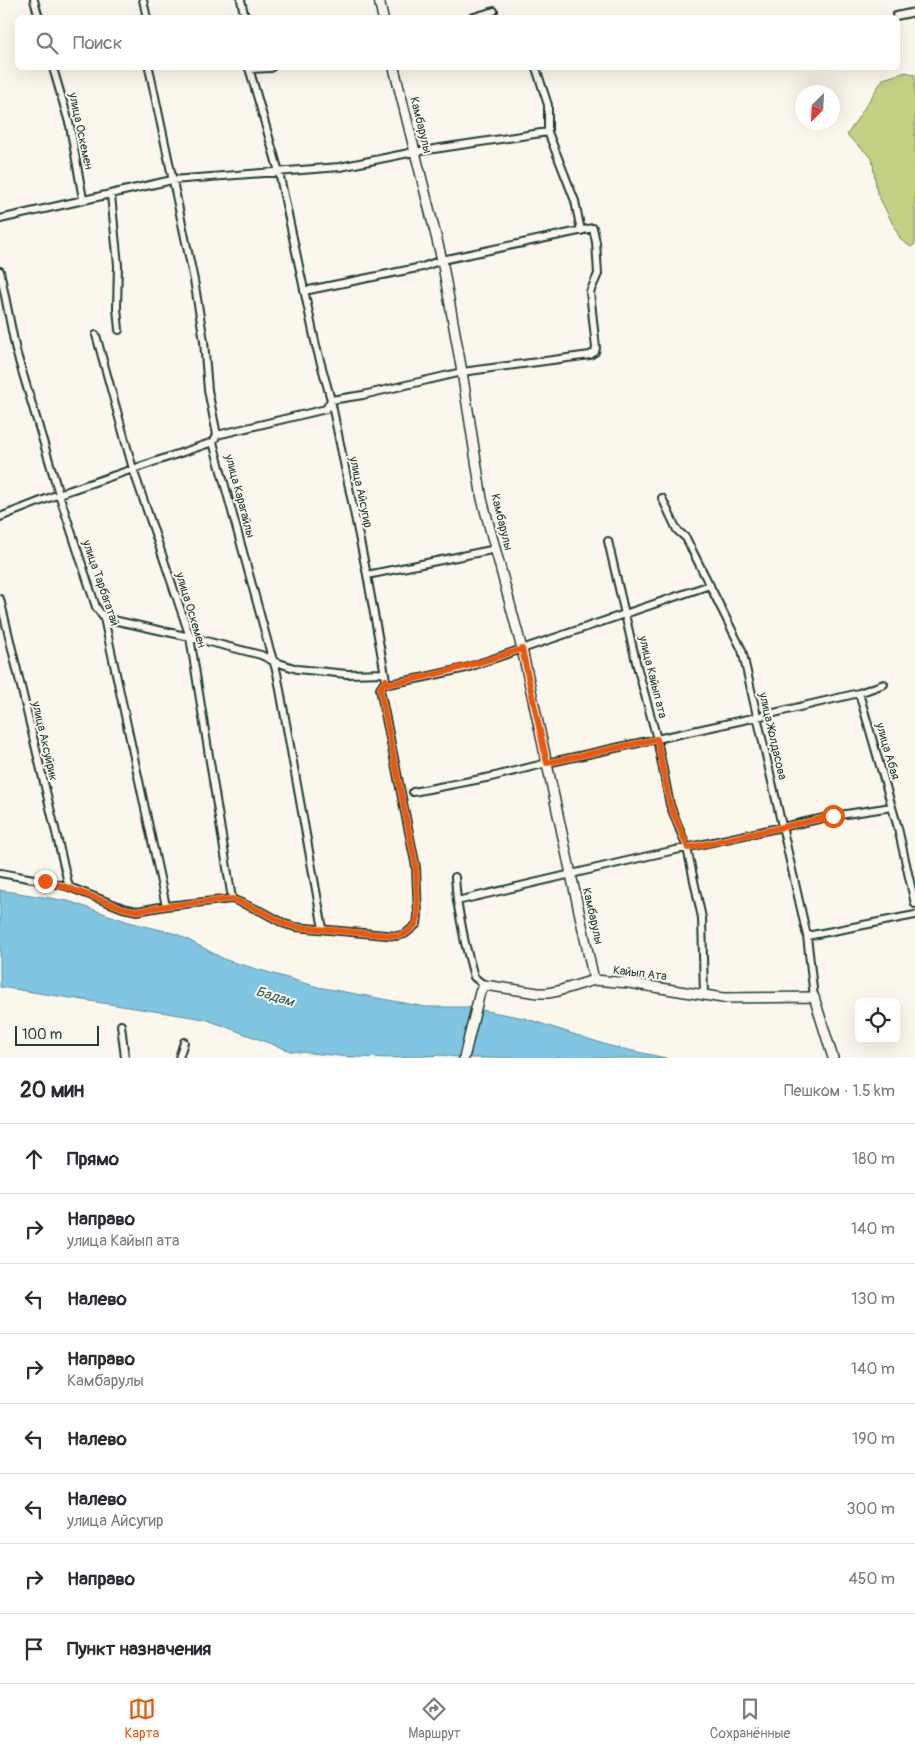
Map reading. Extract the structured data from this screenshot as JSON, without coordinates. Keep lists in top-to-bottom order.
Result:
{
  "streets": {
    "street": [
      "Камбарулы",
      "улица Оскемен",
      "улица Айсугир",
      "улица Карагайлы",
      "улица Тарбагатай",
      "улица Кайып ата",
      "улица Жолдасова",
      "улица Аксуйрик",
      "улица Абая",
      "Кайып Ата"
    ]
  },
  "crossings": [
    ["Камбарулы", "Кайып Ата"],
    ["улица Айсугир", "улица Карагайлы"],
    ["улица Кайып ата", "Кайып Ата"],
    ["улица Жолдасова", "Кайып Ата"]
  ],
  "water": ["Бадам"],
  "scale_bar": "100 m",
  "north": "bottom left",
  "page": {
    "search": "Поиск",
    "scale": "100 m",
    "heading": ["20 мин", "Пешком · 1.5 km"],
    "list": [
      ["Прямо", "180 m"],
      ["Направо", "улица Кайып ата", "140 m"],
      ["Налево", "130 m"],
      ["Направо", "Камбарулы", "140 m"],
      ["Налево", "190 m"],
      ["Налево", "улица Айсугир", "300 m"],
      ["Направо", "450 m"],
      "Пункт назначения"
    ],
    "nav": ["Карта", "Маршрут", "Сохранённые"]
  }
}
